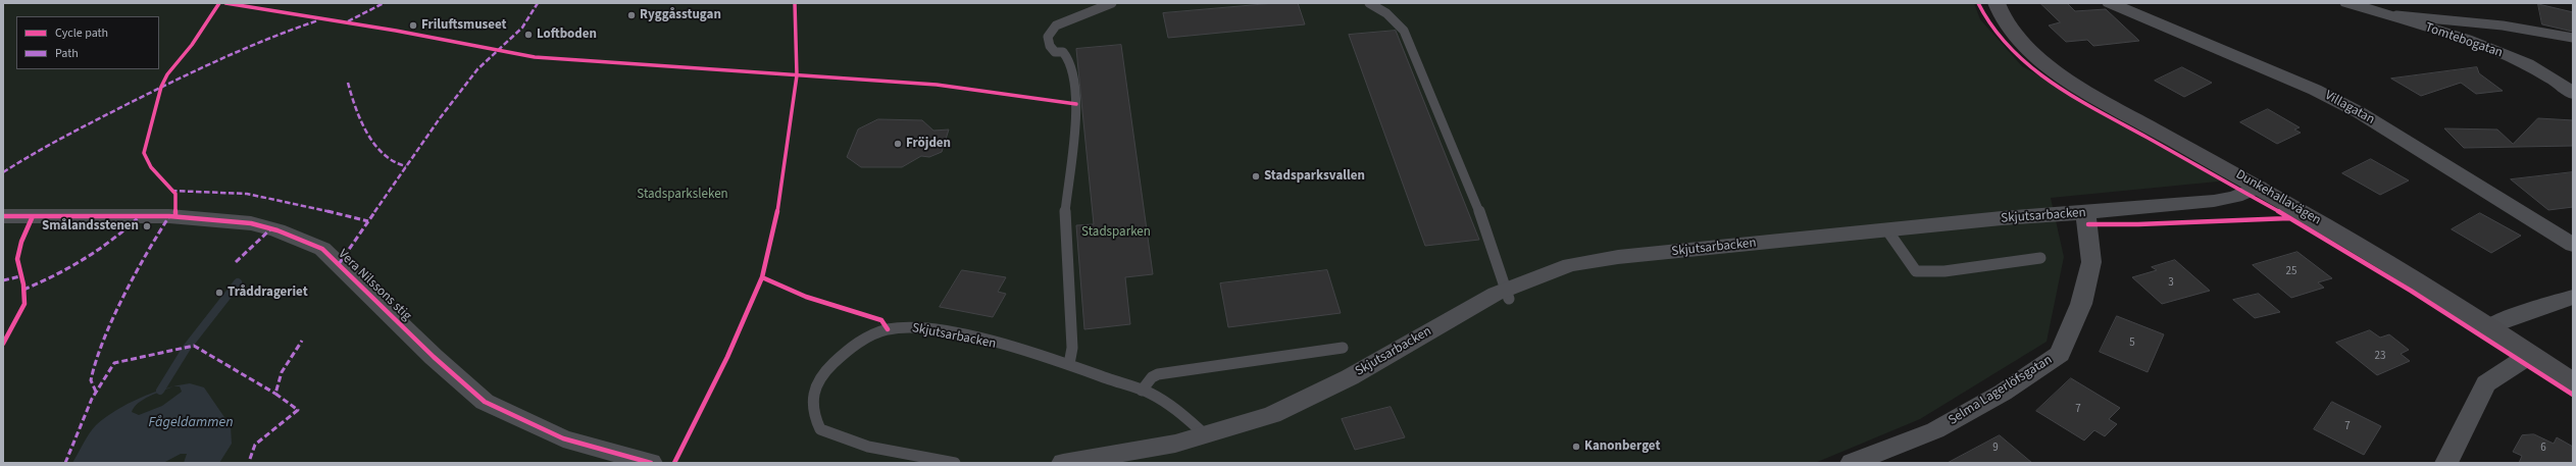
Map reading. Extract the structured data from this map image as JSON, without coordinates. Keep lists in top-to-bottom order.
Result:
{
  "streets": {
    "street": [
      "Tomtebogatan",
      "Villagatan",
      "Dunkehallavägen",
      "Skjutsarbacken",
      "Vera Nilssons stig",
      "Selma Lagerlöfsgatan"
    ]
  },
  "crossings": [
    ["Dunkehallavägen", "Skjutsarbacken"],
    ["Skjutsarbacken", "Selma Lagerlöfsgatan"]
  ],
  "water": ["Fågeldammen"],
  "parks": ["Stadsparksleken", "Stadsparken"],
  "places": [
    "Ryggåsstugan",
    "Friluftsmuseet",
    "Loftboden",
    "Fröjden",
    "Stadsparksvallen",
    "Smålandsstenen",
    "Tråddrageriet",
    "Kanonberget"
  ],
  "house_numbers": [
    "25",
    "3",
    "5",
    "23",
    "7",
    "7",
    "9",
    "6"
  ],
  "legend": ["Cycle path", "Path"]
}
